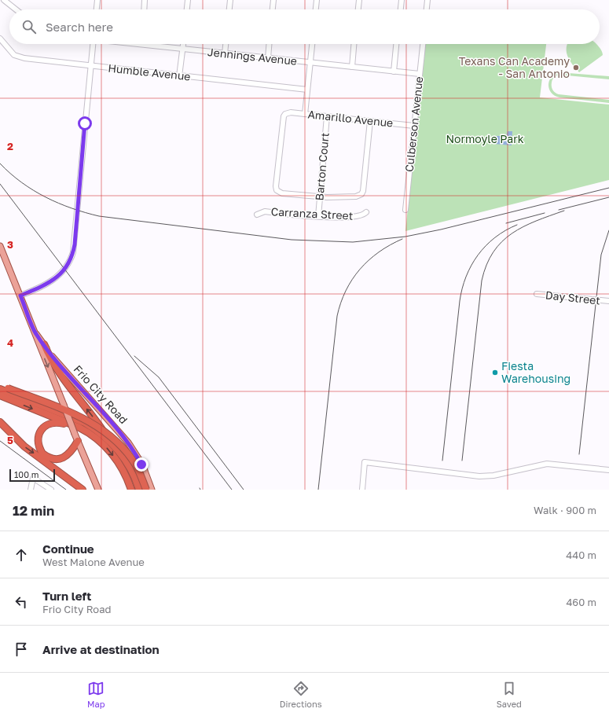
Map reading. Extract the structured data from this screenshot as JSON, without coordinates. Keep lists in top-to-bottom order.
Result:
{
  "streets": {
    "main road": ["Frio City Road"],
    "street": [
      "Jennings Avenue",
      "Humble Avenue",
      "Amarillo Avenue",
      "Culberson Avenue",
      "Barton Court",
      "Carranza Street",
      "Day Street"
    ]
  },
  "crossings": [
    ["Jennings Avenue", "Culberson Avenue"],
    ["Amarillo Avenue", "Culberson Avenue"],
    ["Amarillo Avenue", "Barton Court"],
    ["Barton Court", "Carranza Street"]
  ],
  "parks": ["Normoyle Park"],
  "places": ["Texans Can Academy - San Antonio", "Fiesta Warehousing"],
  "scale_bar": "100 m",
  "page": {
    "search": "Search here",
    "scale": "100 m",
    "heading": ["12 min", "Walk · 900 m"],
    "list": [
      ["Continue", "West Malone Avenue", "440 m"],
      ["Turn left", "Frio City Road", "460 m"],
      "Arrive at destination"
    ],
    "nav": ["Map", "Directions", "Saved"]
  },
  "grid": {
    "rows": [
      "2",
      "3",
      "4",
      "5"
    ]
  }
}
